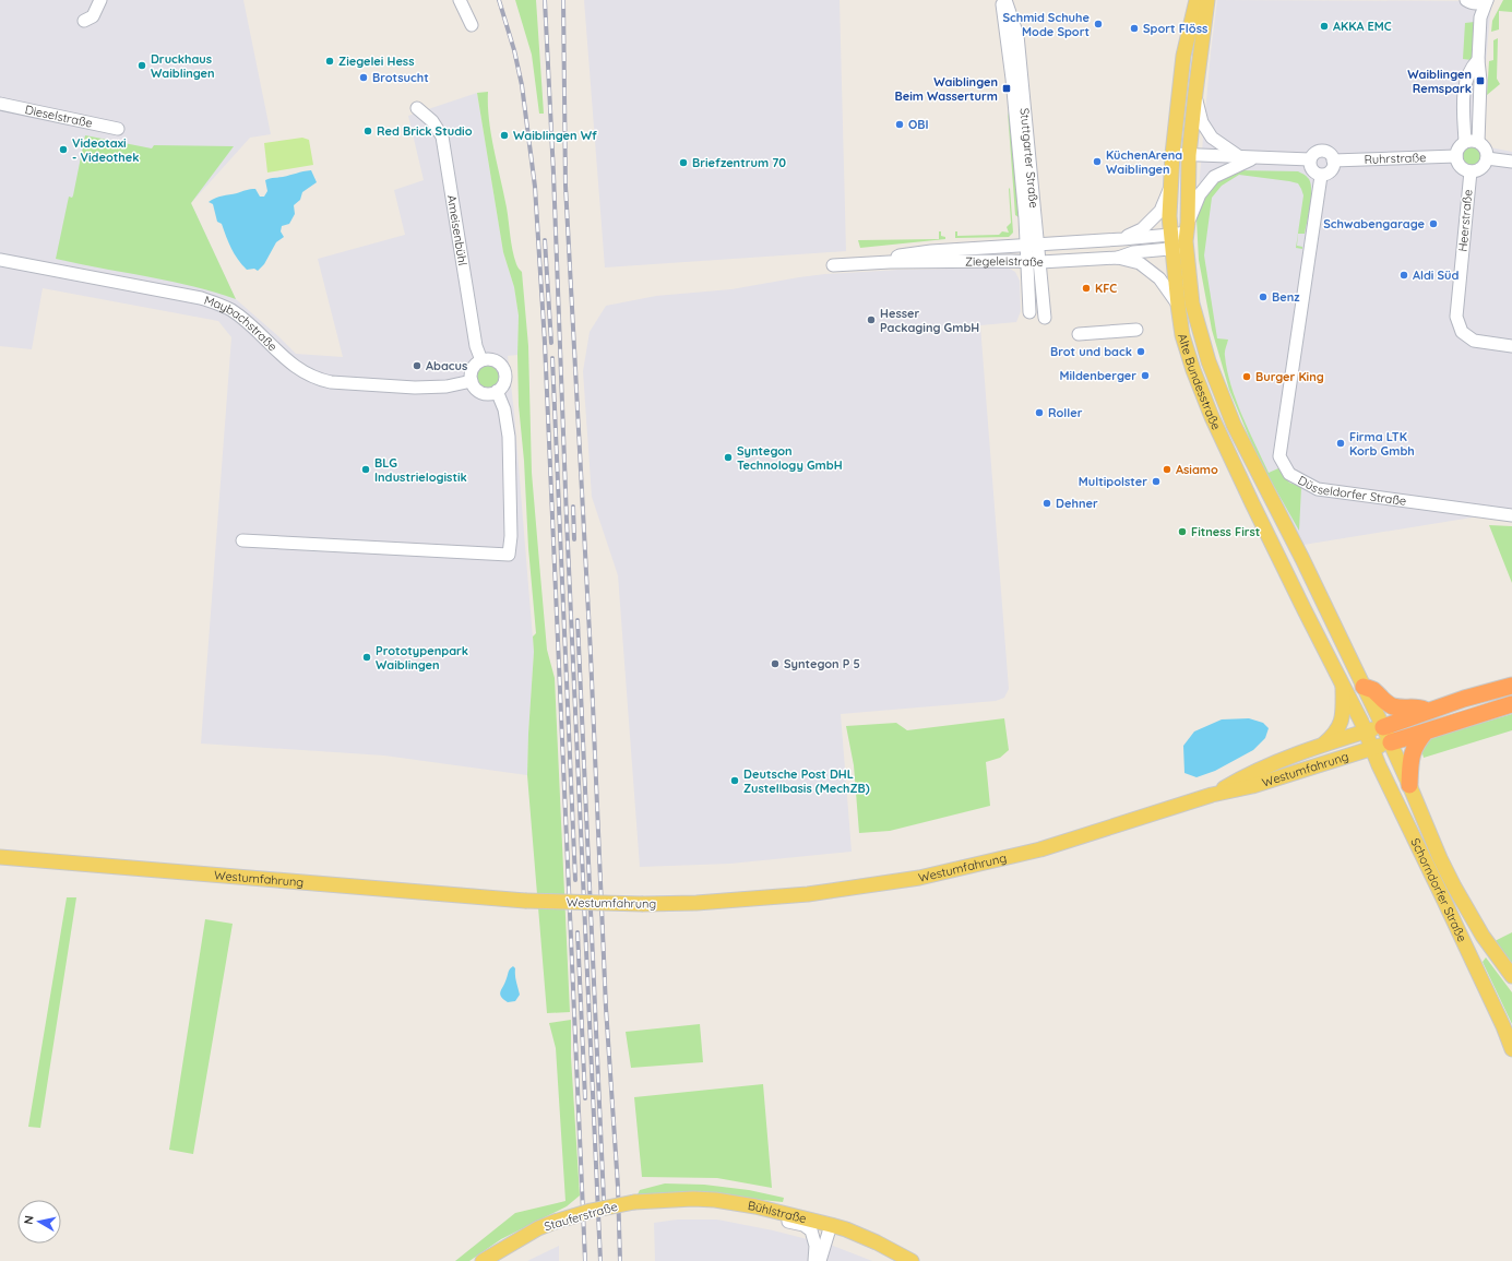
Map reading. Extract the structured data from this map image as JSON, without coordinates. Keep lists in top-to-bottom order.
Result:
{
  "streets": {
    "main road": [
      "Alte Bundesstraße",
      "Westumfahrung",
      "Schorndorfer Straße",
      "Bühlstraße",
      "Stauferstraße"
    ],
    "street": [
      "Dieselstraße",
      "Stuttgarter Straße",
      "Ruhrstraße",
      "Heerstraße",
      "Ameisenbühl",
      "Ziegeleistraße",
      "Maybachstraße",
      "Düsseldorfer Straße"
    ]
  },
  "crossings": [
    ["Stuttgarter Straße", "Ziegeleistraße"],
    ["Ruhrstraße", "Heerstraße"],
    ["Ruhrstraße", "Düsseldorfer Straße"],
    ["Ameisenbühl", "Maybachstraße"],
    ["Ziegeleistraße", "Alte Bundesstraße"],
    ["Alte Bundesstraße", "Westumfahrung"],
    ["Alte Bundesstraße", "Schorndorfer Straße"],
    ["Westumfahrung", "Schorndorfer Straße"],
    ["Bühlstraße", "Stauferstraße"]
  ],
  "places": {
    "other": [
      "Schmid Schuhe Mode Sport",
      "AKKA EMC",
      "Sport Flöss",
      "Ziegelei Hess",
      "Druckhaus Waiblingen",
      "Brotsucht",
      "OBI",
      "Red Brick Studio",
      "Waiblingen Wf",
      "Videotaxi - Videothek",
      "KüchenArena Waiblingen",
      "Briefzentrum 70",
      "Schwabengarage",
      "Aldi Süd",
      "KFC",
      "Benz",
      "Hesser Packaging GmbH",
      "Brot und back",
      "Abacus",
      "Mildenberger",
      "Burger King",
      "Roller",
      "Firma LTK Korb Gmbh",
      "Syntegon Technology GmbH",
      "BLG Industrielogistik",
      "Asiamo",
      "Multipolster",
      "Dehner",
      "Fitness First",
      "Prototypenpark Waiblingen",
      "Syntegon P 5",
      "Deutsche Post DHL Zustellbasis (MechZB)"
    ],
    "transit": ["Waiblingen Remspark", "Waiblingen Beim Wasserturm"]
  },
  "north": "left"
}
